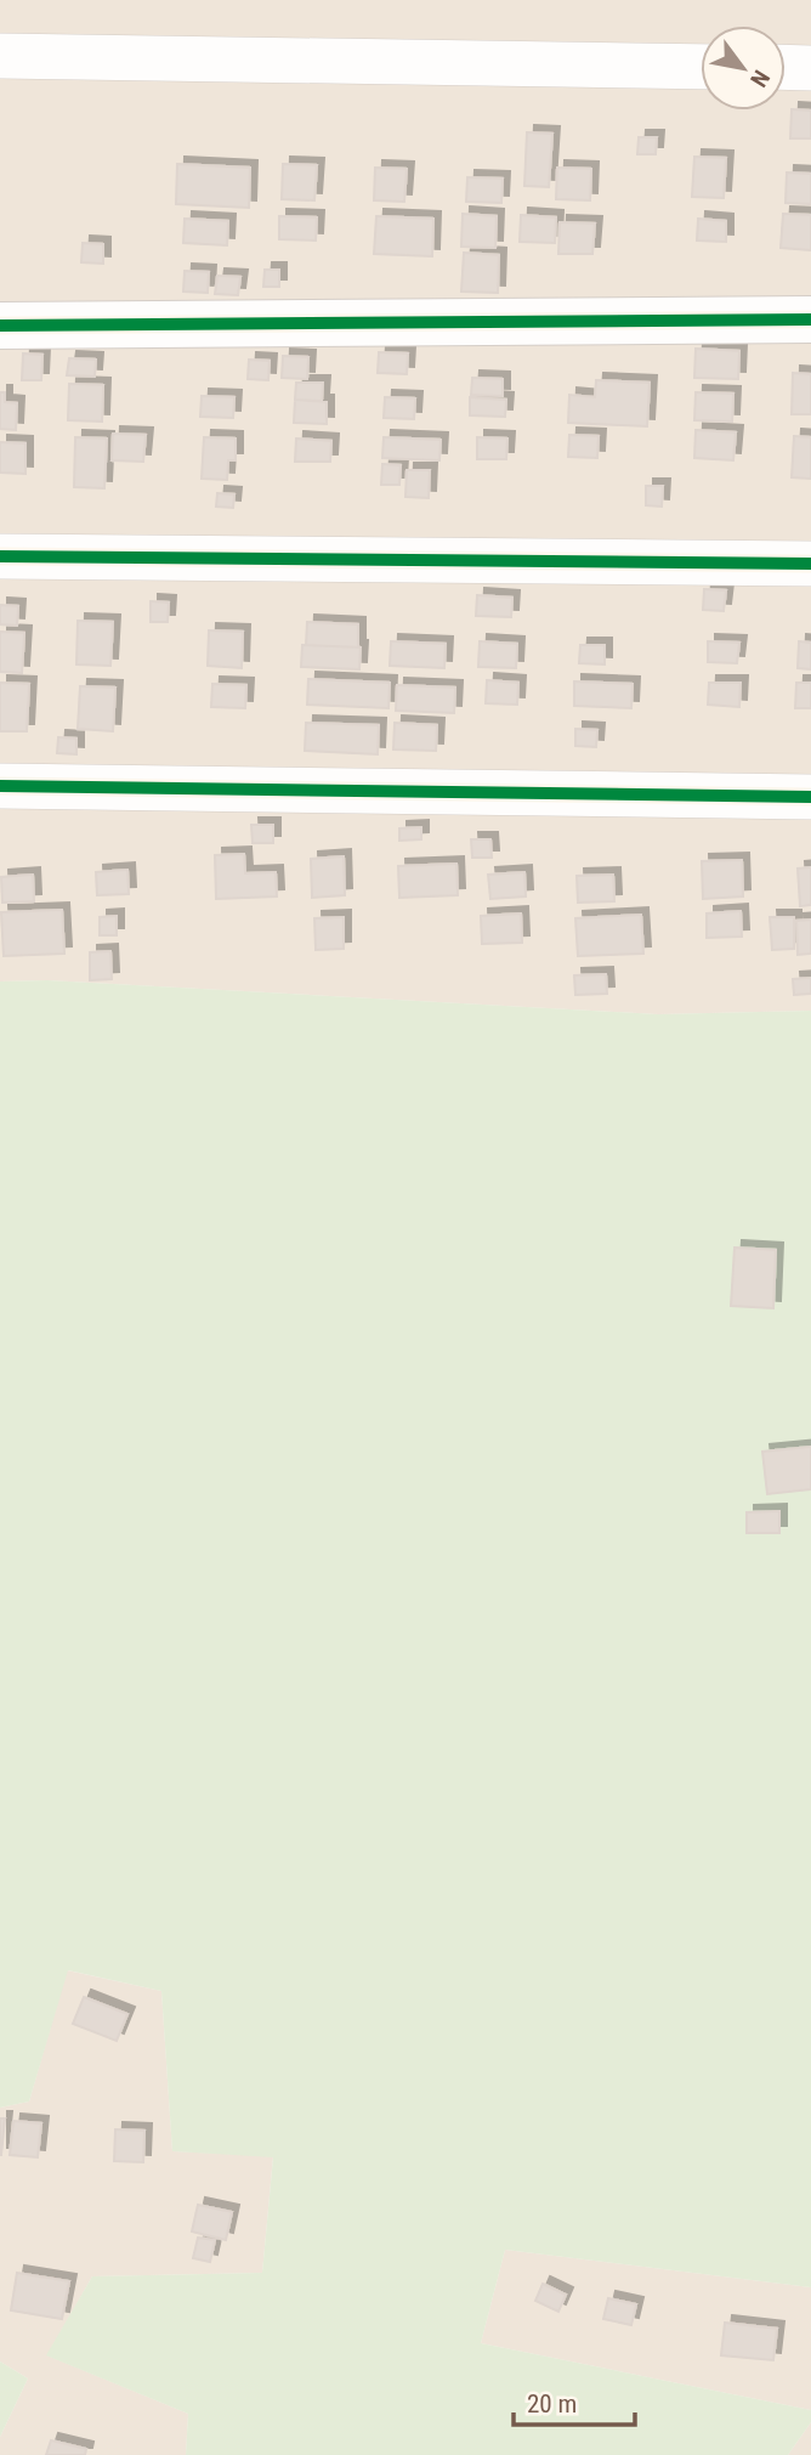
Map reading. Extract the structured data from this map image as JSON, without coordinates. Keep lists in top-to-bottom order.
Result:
{
  "scale_bar": "20 m",
  "north": "bottom right"
}
